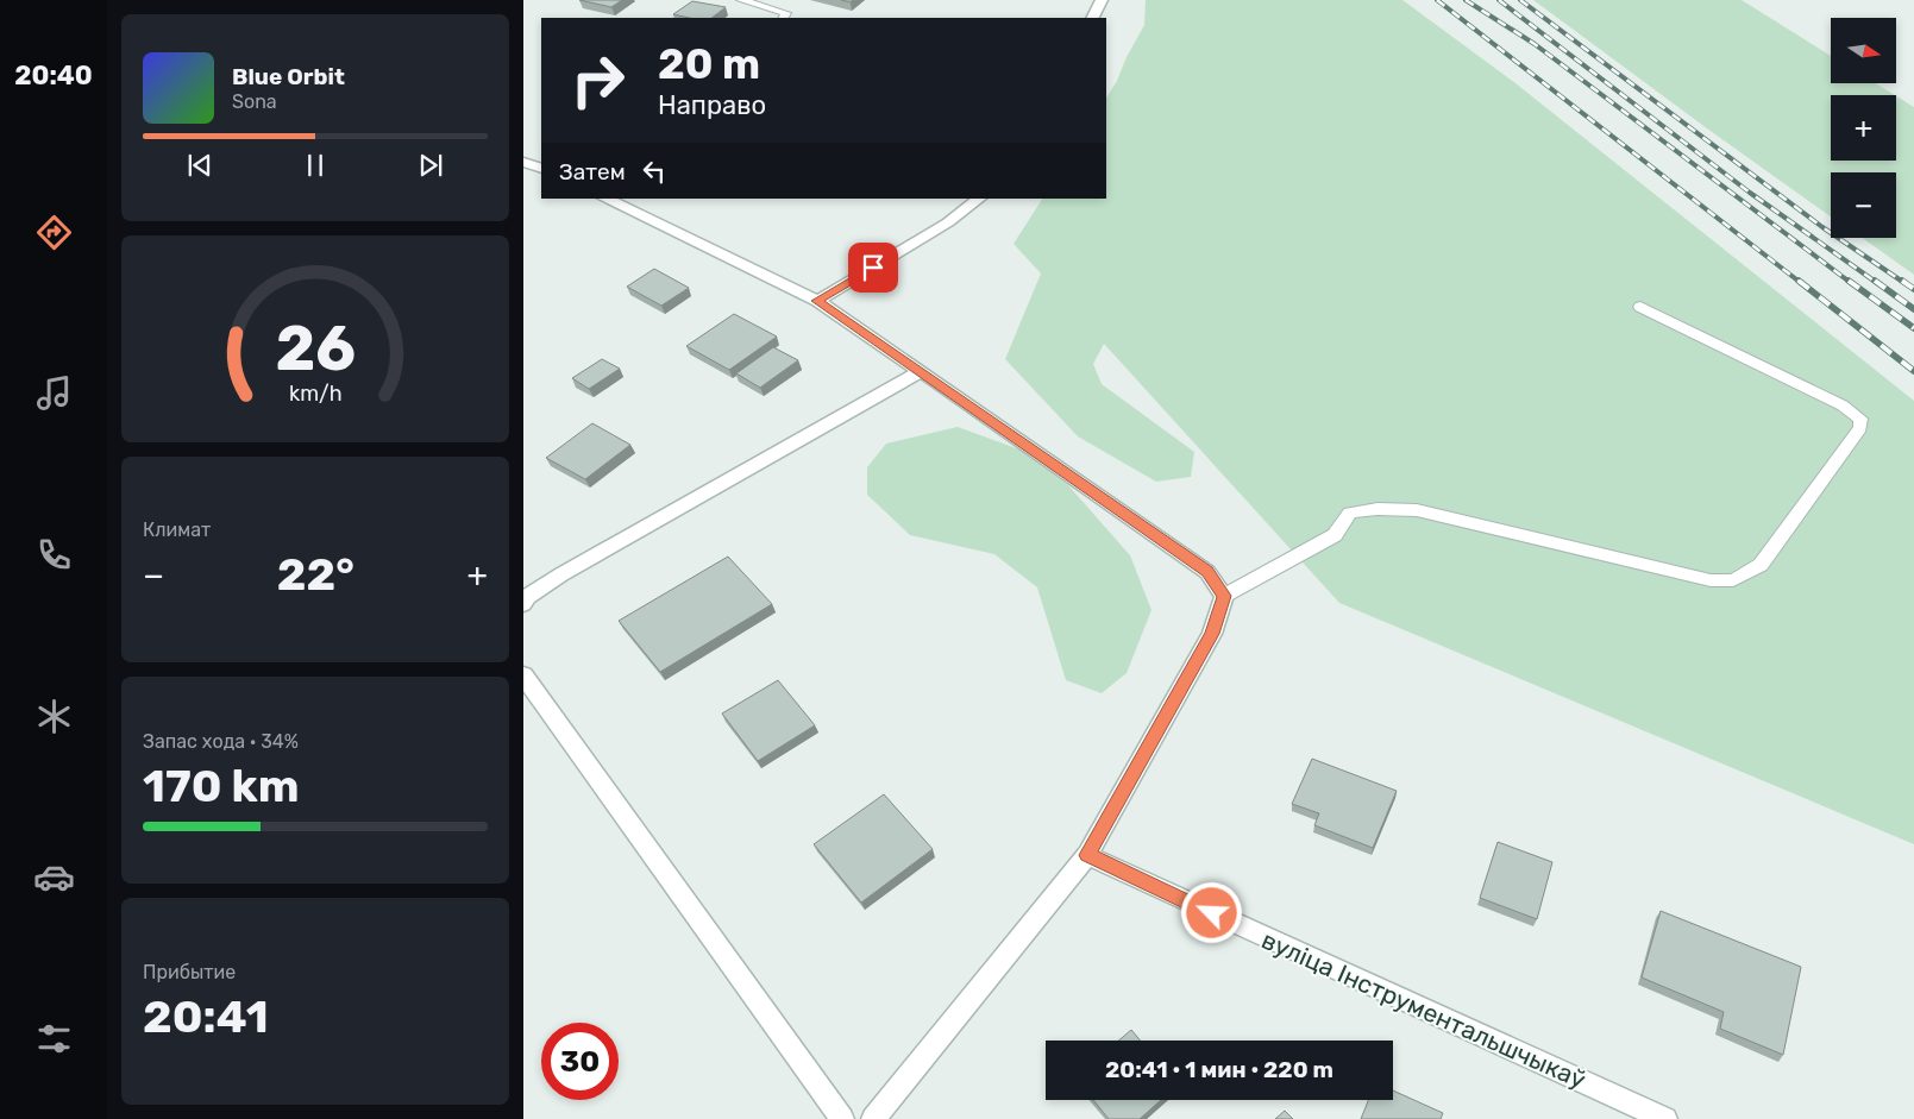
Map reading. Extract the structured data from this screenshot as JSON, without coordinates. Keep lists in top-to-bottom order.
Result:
{
  "streets": {
    "street": ["вуліца Інструментальшчыкаў"]
  },
  "north": "right",
  "page": {
    "tabs": "20:40",
    "map_buttons": ["+", "−"],
    "turn": ["20 m", "Направо"],
    "song": ["Blue Orbit", "Sona"],
    "then": "Затем",
    "tile": [
      "Климат",
      ["Запас хода · 34%", "170 km"],
      ["Прибытие", "20:41"]
    ],
    "heat": ["−", "22°", "+"],
    "limit": "30",
    "trip": "20:41 · 1 мин · 220 m",
    "gauge": ["26", "km/h"]
  }
}
